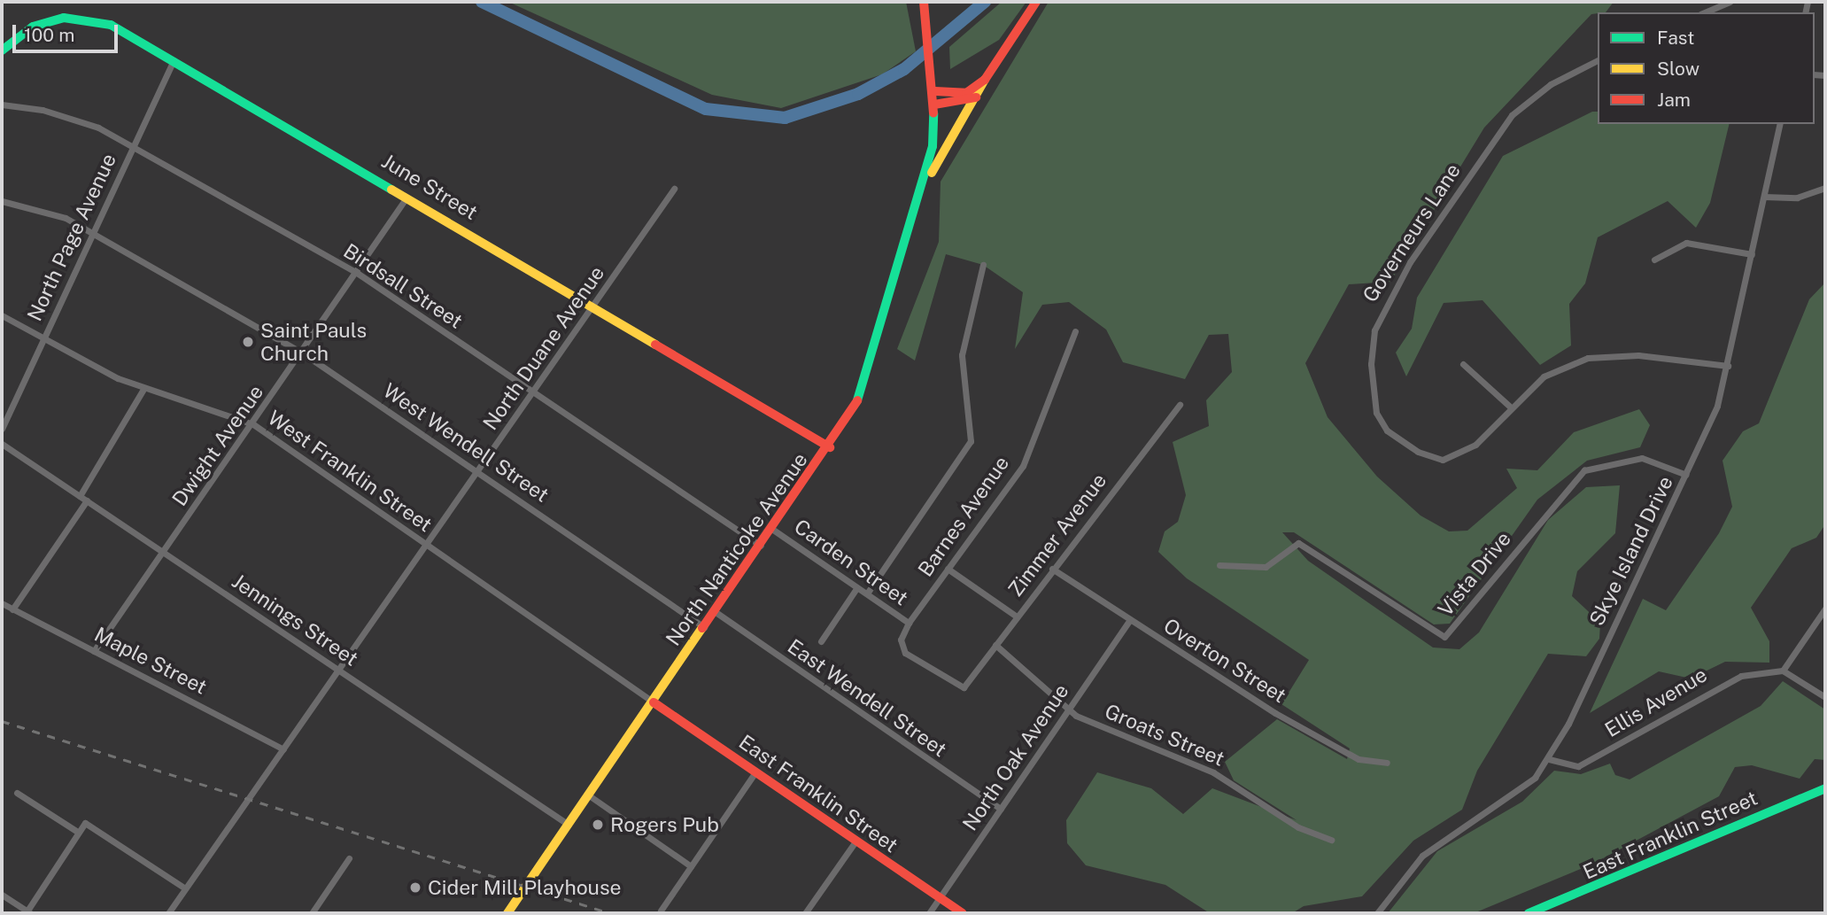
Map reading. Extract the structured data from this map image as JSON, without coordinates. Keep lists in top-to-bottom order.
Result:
{
  "streets": {
    "street": [
      "June Street",
      "Governeurs Lane",
      "North Page Avenue",
      "Birdsall Street",
      "North Duane Avenue",
      "West Wendell Street",
      "Dwight Avenue",
      "West Franklin Street",
      "Barnes Avenue",
      "Zimmer Avenue",
      "North Nanticoke Avenue",
      "Skye Island Drive",
      "Carden Street",
      "Vista Drive",
      "Jennings Street",
      "Maple Street",
      "Overton Street",
      "East Wendell Street",
      "Ellis Avenue",
      "Groats Street",
      "North Oak Avenue",
      "East Franklin Street"
    ]
  },
  "crossings": [
    ["June Street", "North Page Avenue"],
    ["June Street", "North Duane Avenue"],
    ["June Street", "Dwight Avenue"],
    ["June Street", "North Nanticoke Avenue"],
    ["Governeurs Lane", "Skye Island Drive"],
    ["North Page Avenue", "Birdsall Street"],
    ["North Page Avenue", "West Wendell Street"],
    ["North Page Avenue", "West Franklin Street"],
    ["Birdsall Street", "North Duane Avenue"],
    ["Birdsall Street", "Dwight Avenue"],
    ["Birdsall Street", "North Nanticoke Avenue"],
    ["North Duane Avenue", "West Wendell Street"],
    ["North Duane Avenue", "West Franklin Street"],
    ["North Duane Avenue", "Jennings Street"],
    ["North Duane Avenue", "Maple Street"],
    ["West Wendell Street", "Dwight Avenue"],
    ["West Wendell Street", "North Nanticoke Avenue"],
    ["Dwight Avenue", "West Franklin Street"],
    ["Dwight Avenue", "Jennings Street"],
    ["Dwight Avenue", "Maple Street"],
    ["West Franklin Street", "North Nanticoke Avenue"],
    ["West Franklin Street", "East Franklin Street"],
    ["Barnes Avenue", "Zimmer Avenue"],
    ["Barnes Avenue", "Carden Street"],
    ["Zimmer Avenue", "Overton Street"],
    ["Zimmer Avenue", "Groats Street"],
    ["North Nanticoke Avenue", "Carden Street"],
    ["North Nanticoke Avenue", "Jennings Street"],
    ["North Nanticoke Avenue", "East Wendell Street"],
    ["North Nanticoke Avenue", "East Franklin Street"],
    ["Skye Island Drive", "Vista Drive"],
    ["Skye Island Drive", "Ellis Avenue"],
    ["Overton Street", "North Oak Avenue"],
    ["East Wendell Street", "North Oak Avenue"],
    ["Groats Street", "North Oak Avenue"],
    ["North Oak Avenue", "East Franklin Street"]
  ],
  "places": ["Saint Pauls Church", "Rogers Pub", "Cider Mill Playhouse"],
  "legend": ["Fast", "Slow", "Jam"],
  "scale_bar": "100 m"
}
